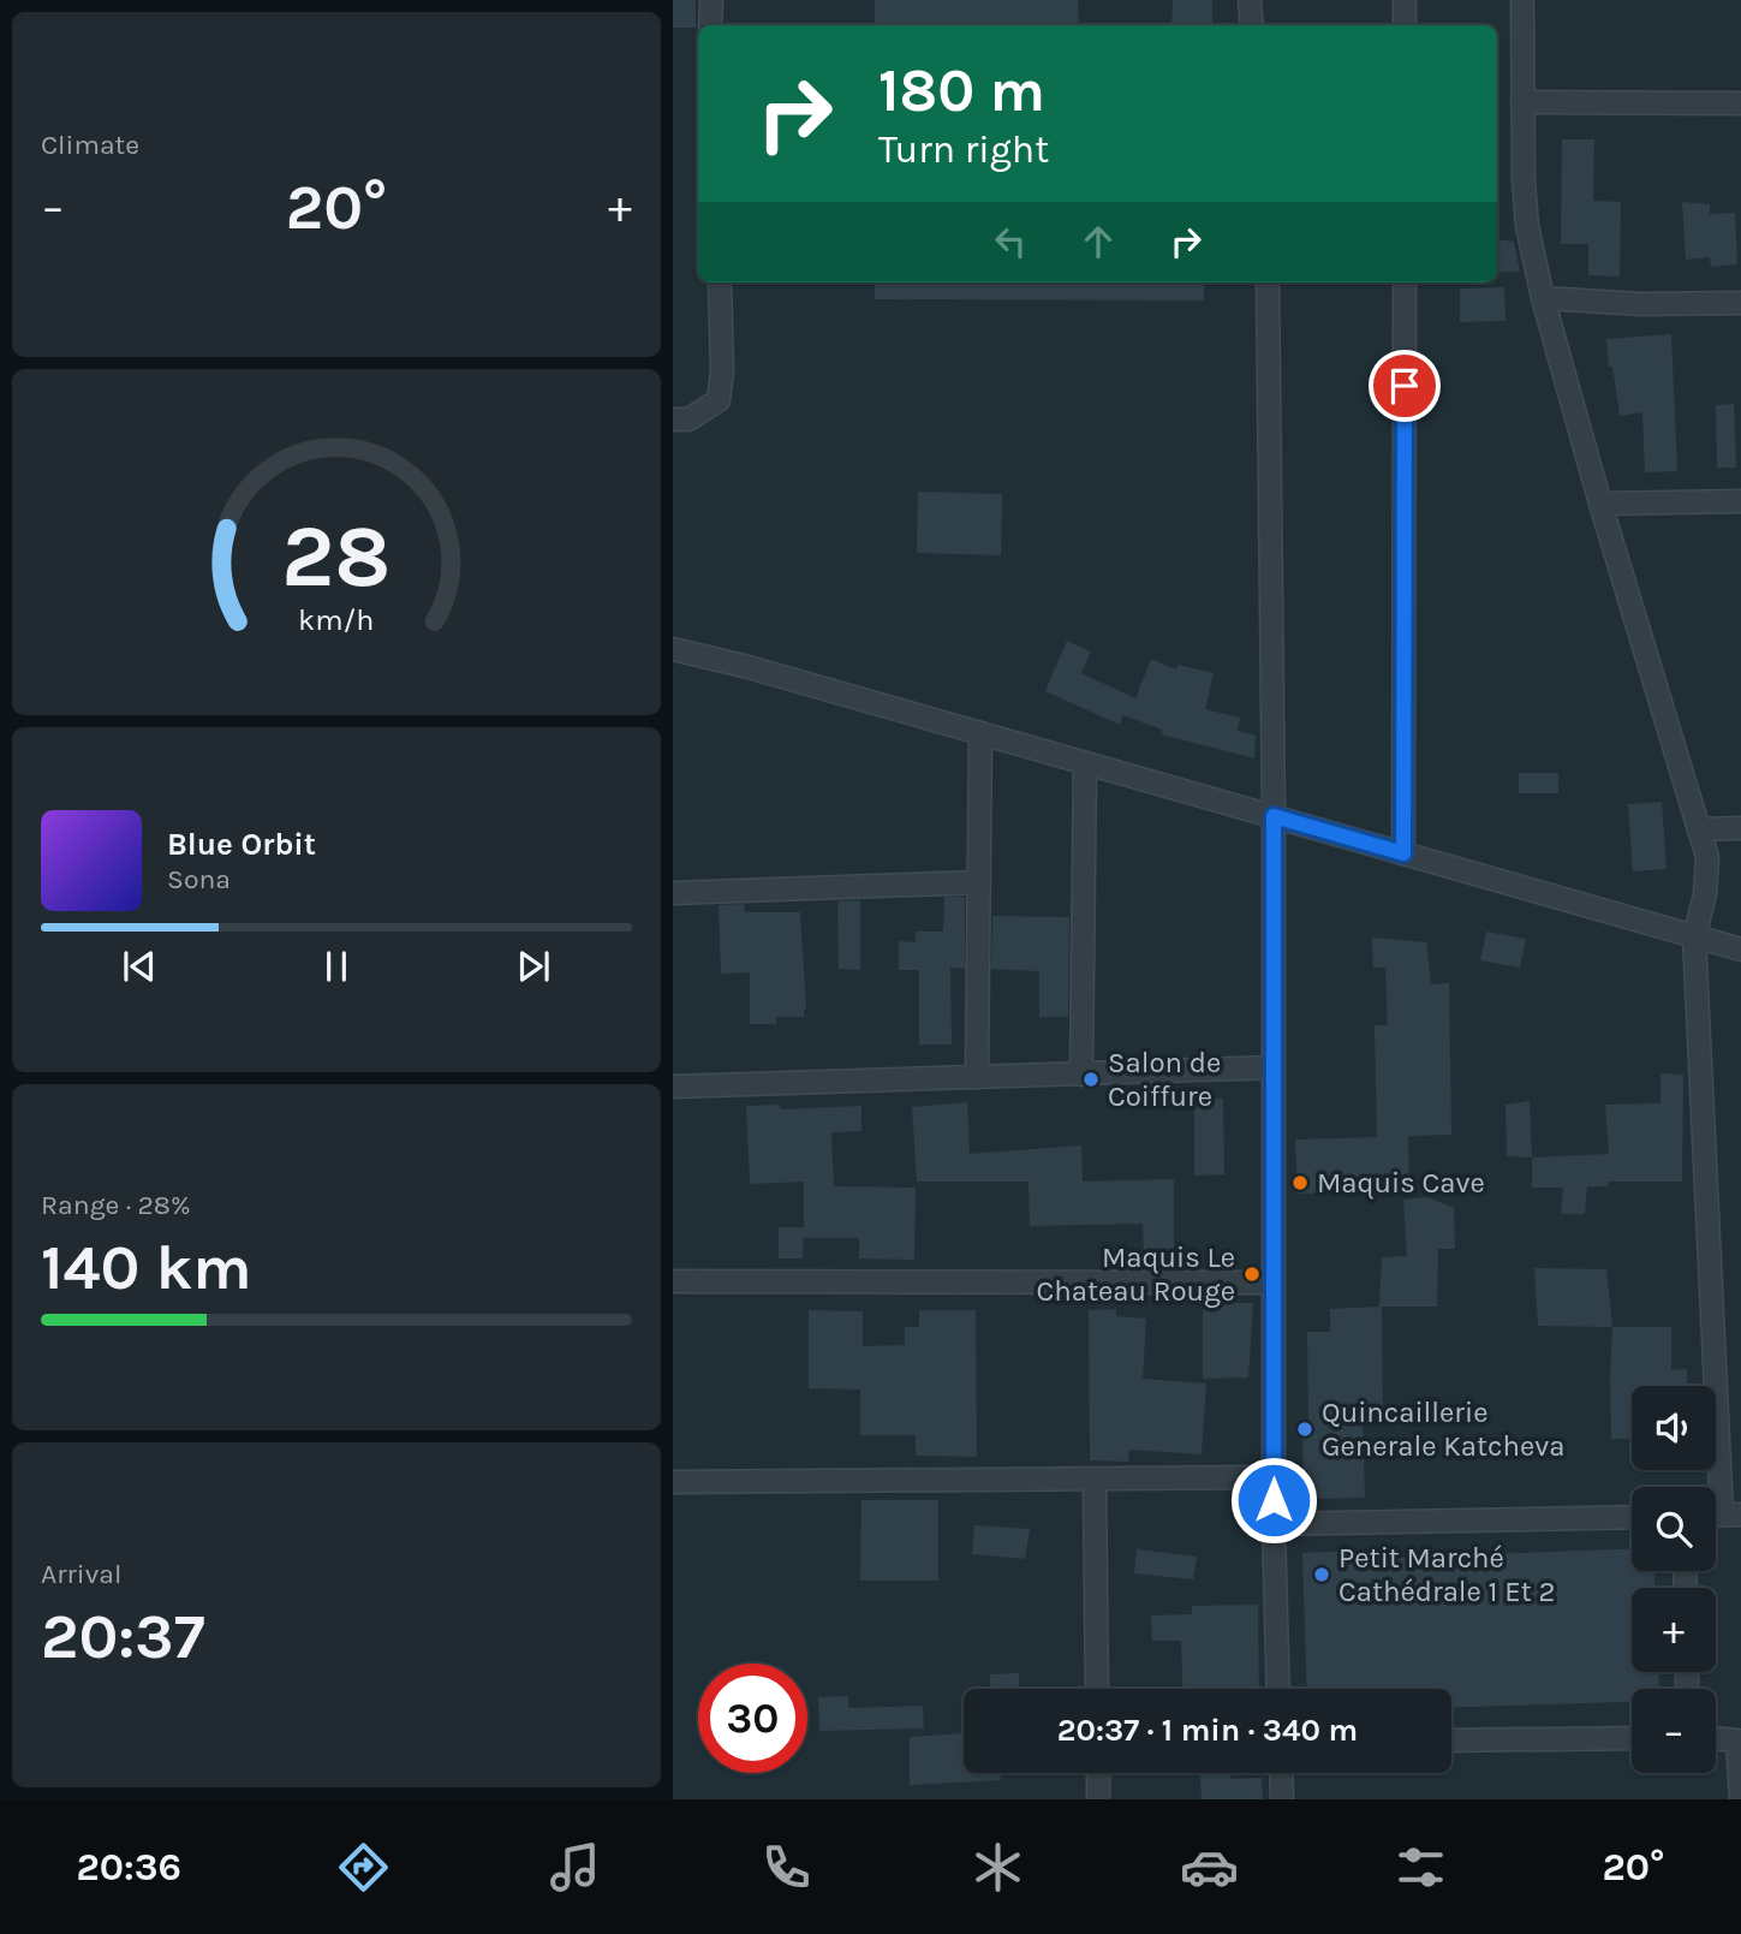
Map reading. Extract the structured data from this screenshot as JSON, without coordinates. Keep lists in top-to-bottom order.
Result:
{
  "places": [
    "Salon de Coiffure",
    "Maquis Cave",
    "Maquis Le Chateau Rouge",
    "Quincaillerie Generale Katcheva",
    "Petit Marché Cathédrale 1 Et 2"
  ],
  "page": {
    "tile": [
      "Climate",
      ["Range · 28%", "140 km"],
      ["Arrival", "20:37"]
    ],
    "turn": ["180 m", "Turn right"],
    "heat": ["−", "20°", "+"],
    "song": ["Blue Orbit", "Sona"],
    "map_buttons": ["+", "−"],
    "limit": "30",
    "trip": "20:37 · 1 min · 340 m",
    "tabs": ["20:36", "20°"],
    "gauge": ["28", "km/h"]
  }
}
